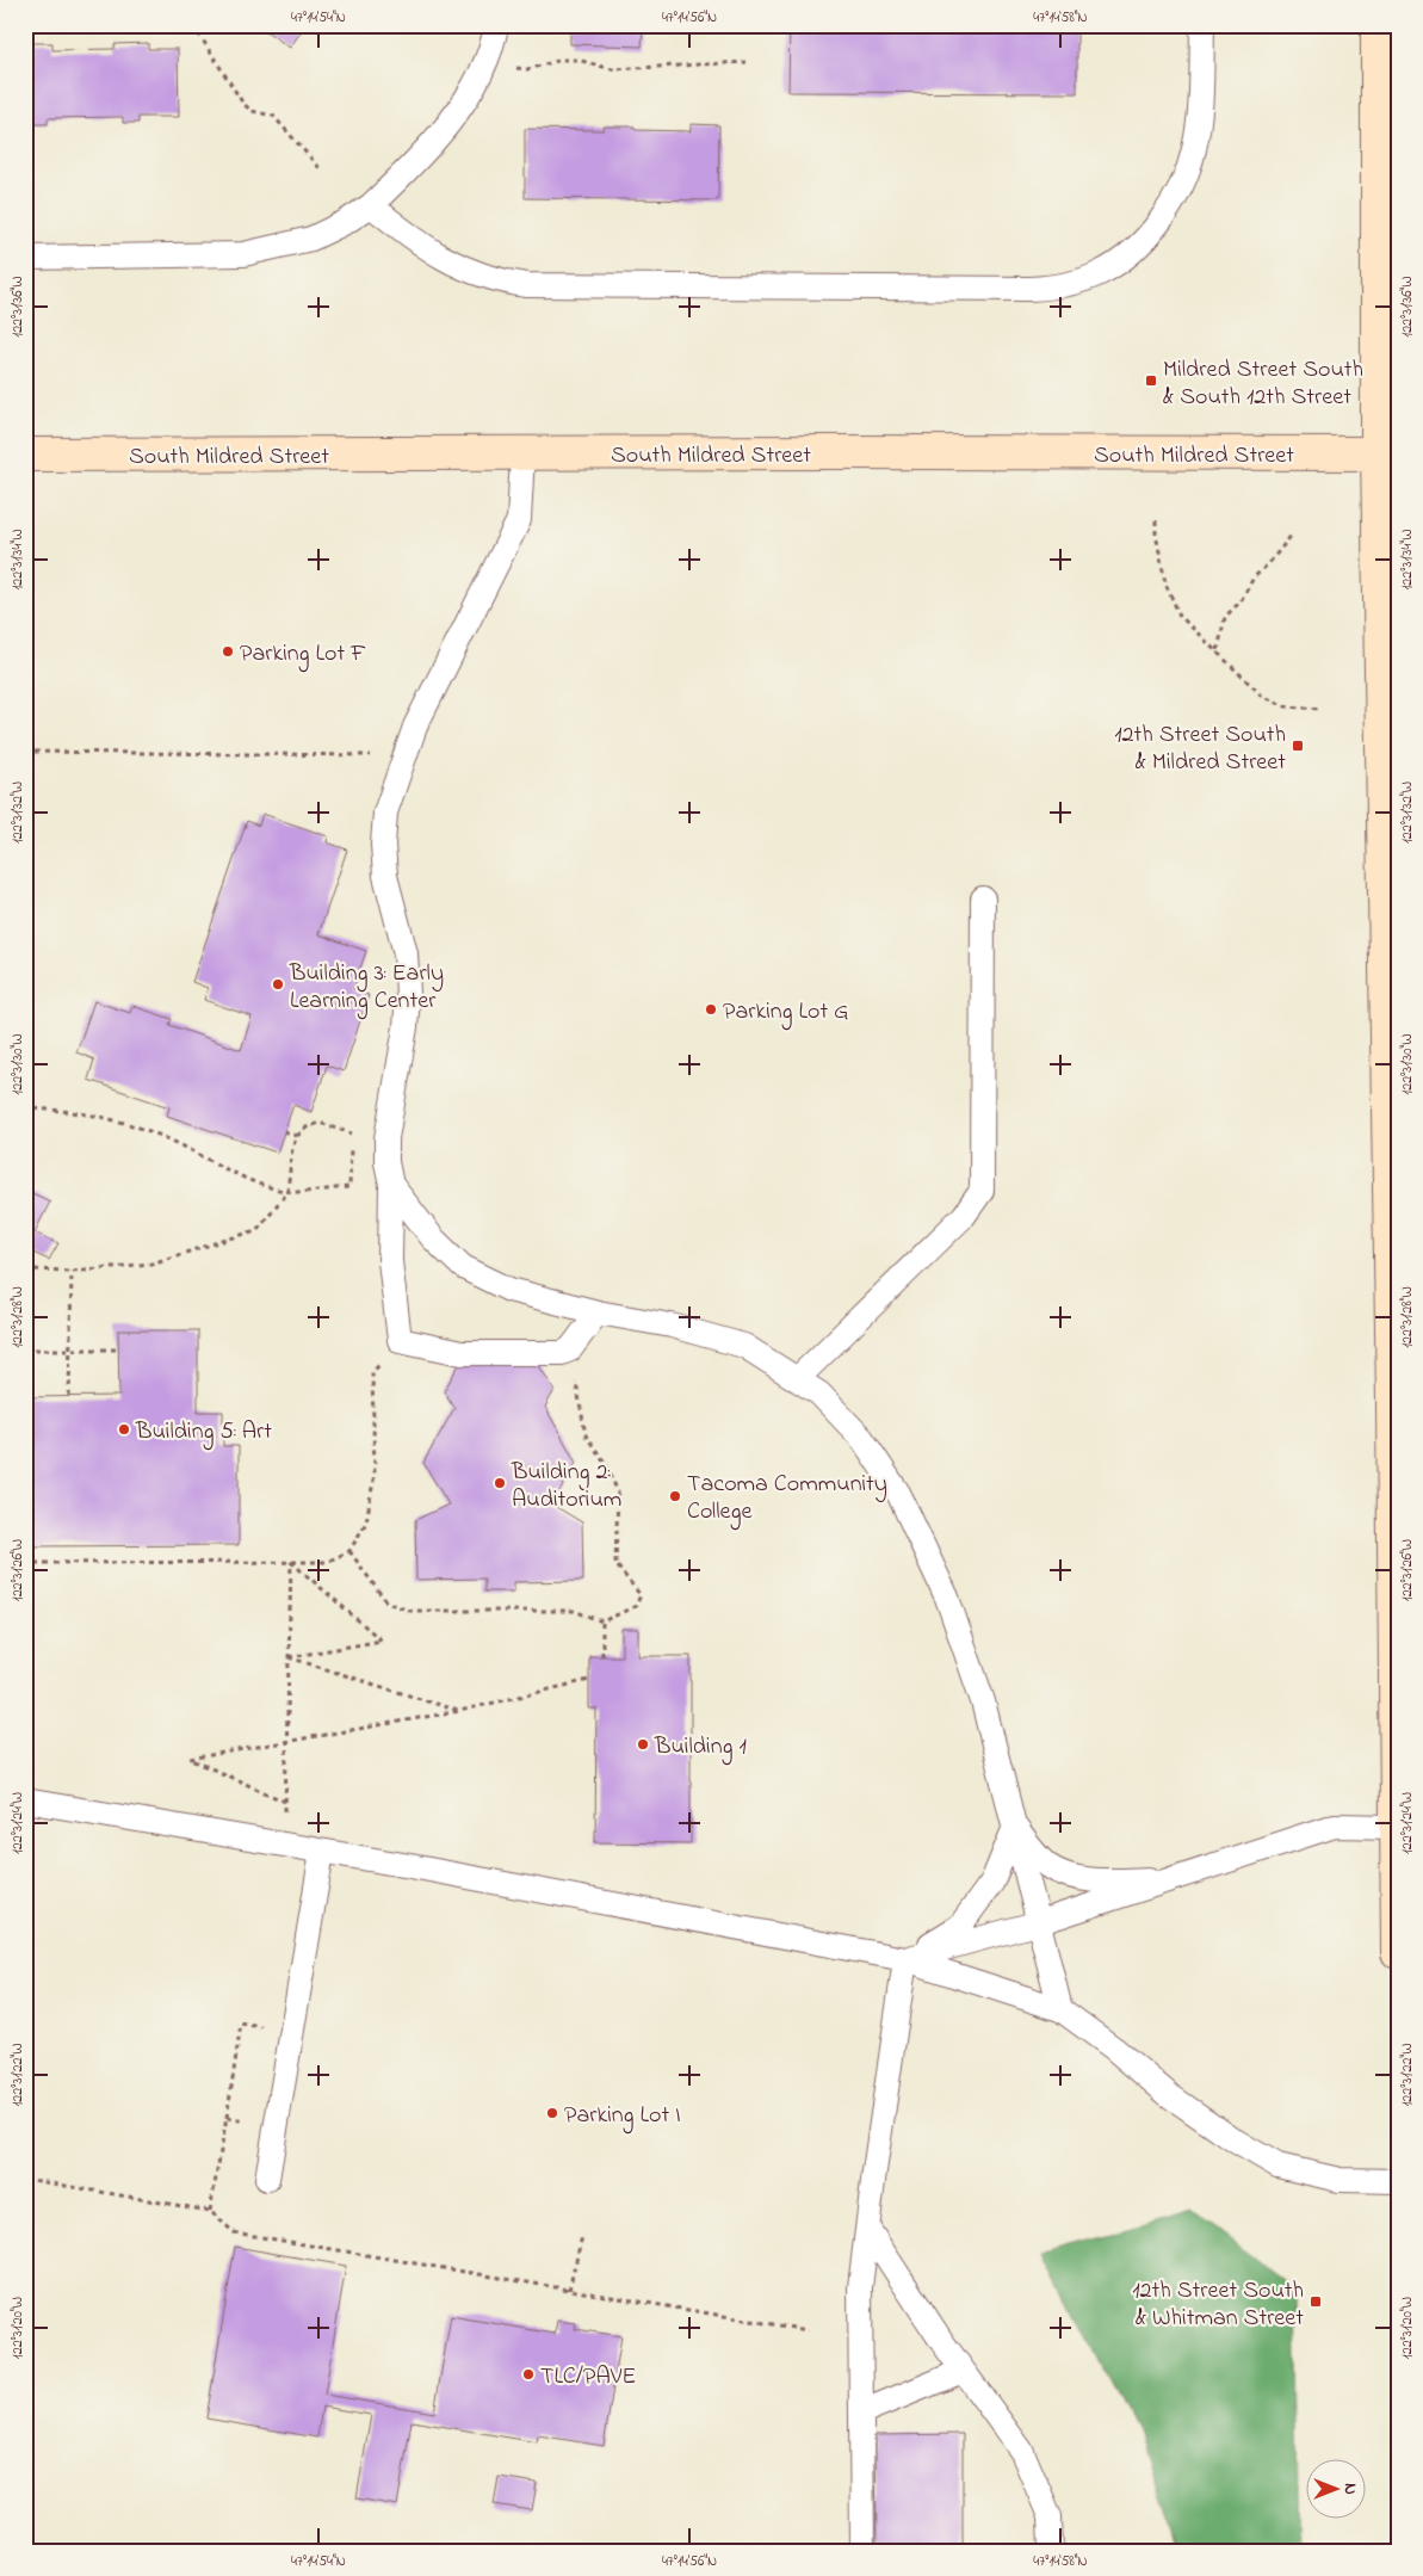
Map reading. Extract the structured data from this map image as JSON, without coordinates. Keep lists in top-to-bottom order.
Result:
{
  "streets": {
    "main road": ["South Mildred Street"]
  },
  "places": {
    "transit": ["Mildred Street South & South 12th Street", "12th Street South & Mildred Street", "12th Street South & Whitman Street"],
    "other": [
      "Parking Lot F",
      "Building 3: Early Learning Center",
      "Parking Lot G",
      "Building 5: Art",
      "Building 2: Auditorium",
      "Tacoma Community College",
      "Building 1",
      "Parking Lot I",
      "TLC/PAVE"
    ]
  },
  "north": "right",
  "coordinates": [
    "47°14'54\"N",
    "47°14'56\"N",
    "47°14'58\"N",
    "122°31'36\"W",
    "122°31'34\"W",
    "122°31'32\"W",
    "122°31'30\"W",
    "122°31'28\"W",
    "122°31'26\"W",
    "122°31'24\"W",
    "122°31'22\"W",
    "122°31'20\"W"
  ]
}
